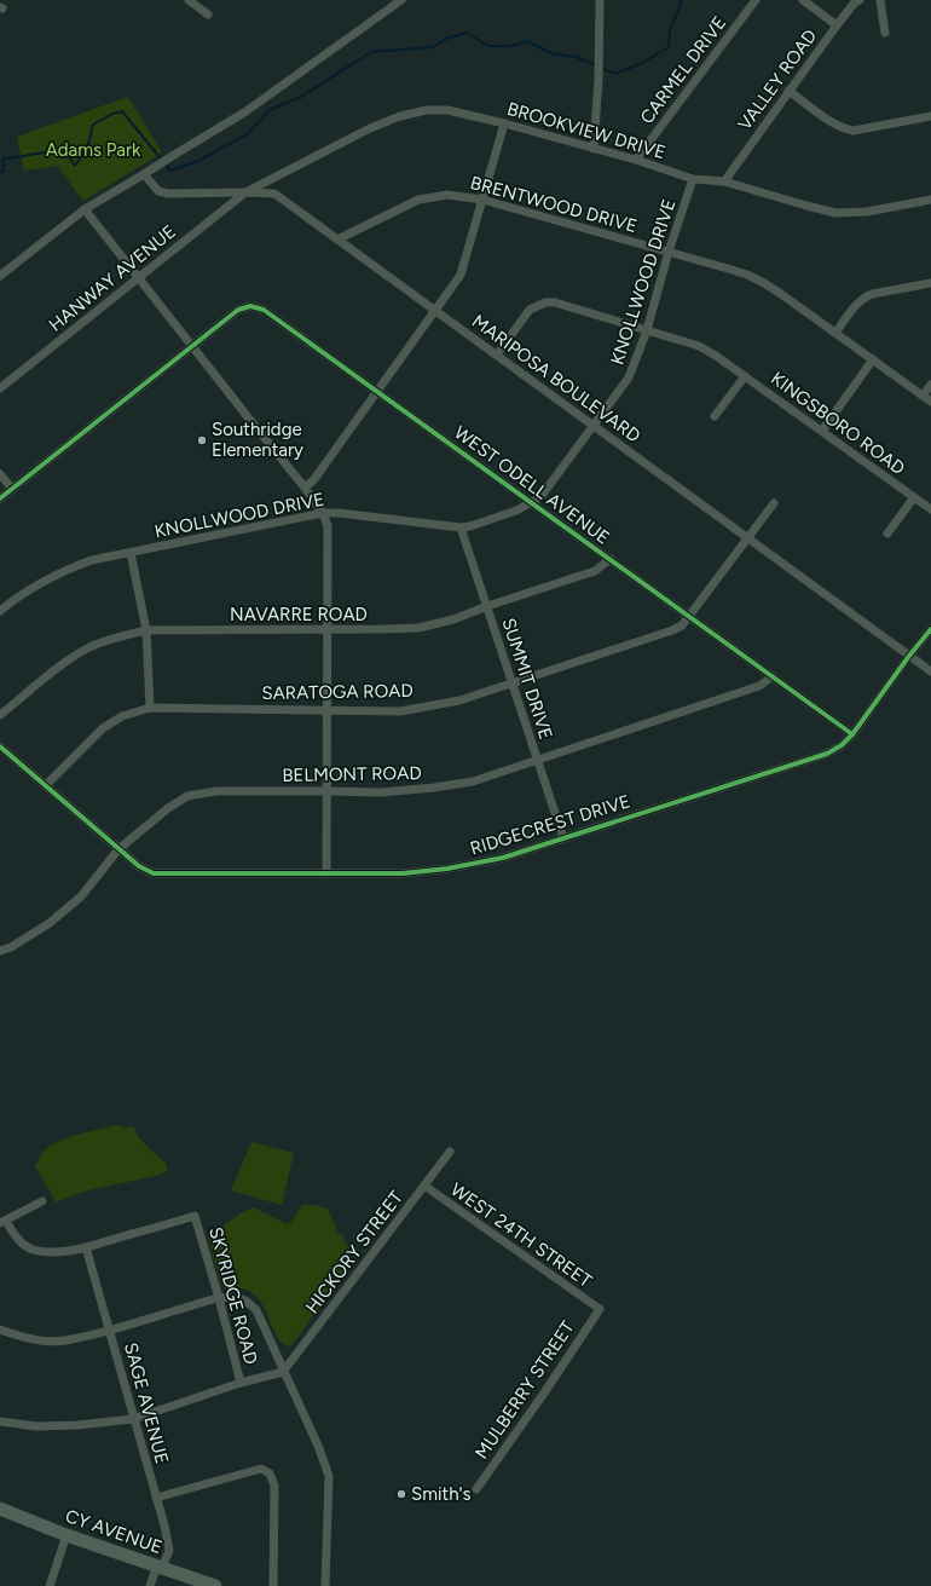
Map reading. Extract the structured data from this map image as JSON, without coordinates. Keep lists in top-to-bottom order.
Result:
{
  "streets": {
    "main road": ["CY AVENUE"],
    "street": [
      "CARMEL DRIVE",
      "VALLEY ROAD",
      "BROOKVIEW DRIVE",
      "BRENTWOOD DRIVE",
      "HANWAY AVENUE",
      "KNOLLWOOD DRIVE",
      "MARIPOSA BOULEVARD",
      "KINGSBORO ROAD",
      "WEST ODELL AVENUE",
      "NAVARRE ROAD",
      "SUMMIT DRIVE",
      "SARATOGA ROAD",
      "BELMONT ROAD",
      "RIDGECREST DRIVE",
      "WEST 24TH STREET",
      "HICKORY STREET",
      "SKYRIDGE ROAD",
      "MULBERRY STREET",
      "SAGE AVENUE"
    ]
  },
  "crossings": [
    ["CARMEL DRIVE", "BROOKVIEW DRIVE"],
    ["VALLEY ROAD", "BROOKVIEW DRIVE"],
    ["BROOKVIEW DRIVE", "HANWAY AVENUE"],
    ["BROOKVIEW DRIVE", "KNOLLWOOD DRIVE"],
    ["BROOKVIEW DRIVE", "MARIPOSA BOULEVARD"],
    ["BRENTWOOD DRIVE", "KNOLLWOOD DRIVE"],
    ["BRENTWOOD DRIVE", "MARIPOSA BOULEVARD"],
    ["HANWAY AVENUE", "MARIPOSA BOULEVARD"],
    ["KNOLLWOOD DRIVE", "MARIPOSA BOULEVARD"],
    ["KNOLLWOOD DRIVE", "KINGSBORO ROAD"],
    ["KNOLLWOOD DRIVE", "WEST ODELL AVENUE"],
    ["KNOLLWOOD DRIVE", "SUMMIT DRIVE"],
    ["MARIPOSA BOULEVARD", "KINGSBORO ROAD"],
    ["MARIPOSA BOULEVARD", "SARATOGA ROAD"],
    ["MARIPOSA BOULEVARD", "RIDGECREST DRIVE"],
    ["WEST ODELL AVENUE", "NAVARRE ROAD"],
    ["WEST ODELL AVENUE", "SARATOGA ROAD"],
    ["WEST ODELL AVENUE", "BELMONT ROAD"],
    ["WEST ODELL AVENUE", "RIDGECREST DRIVE"],
    ["NAVARRE ROAD", "SUMMIT DRIVE"],
    ["SUMMIT DRIVE", "SARATOGA ROAD"],
    ["SUMMIT DRIVE", "BELMONT ROAD"],
    ["SUMMIT DRIVE", "RIDGECREST DRIVE"],
    ["SARATOGA ROAD", "RIDGECREST DRIVE"],
    ["BELMONT ROAD", "RIDGECREST DRIVE"],
    ["WEST 24TH STREET", "HICKORY STREET"],
    ["WEST 24TH STREET", "MULBERRY STREET"],
    ["SKYRIDGE ROAD", "SAGE AVENUE"],
    ["SAGE AVENUE", "CY AVENUE"]
  ],
  "parks": ["Adams Park"],
  "places": ["Southridge Elementary", "Smith's"]
}
